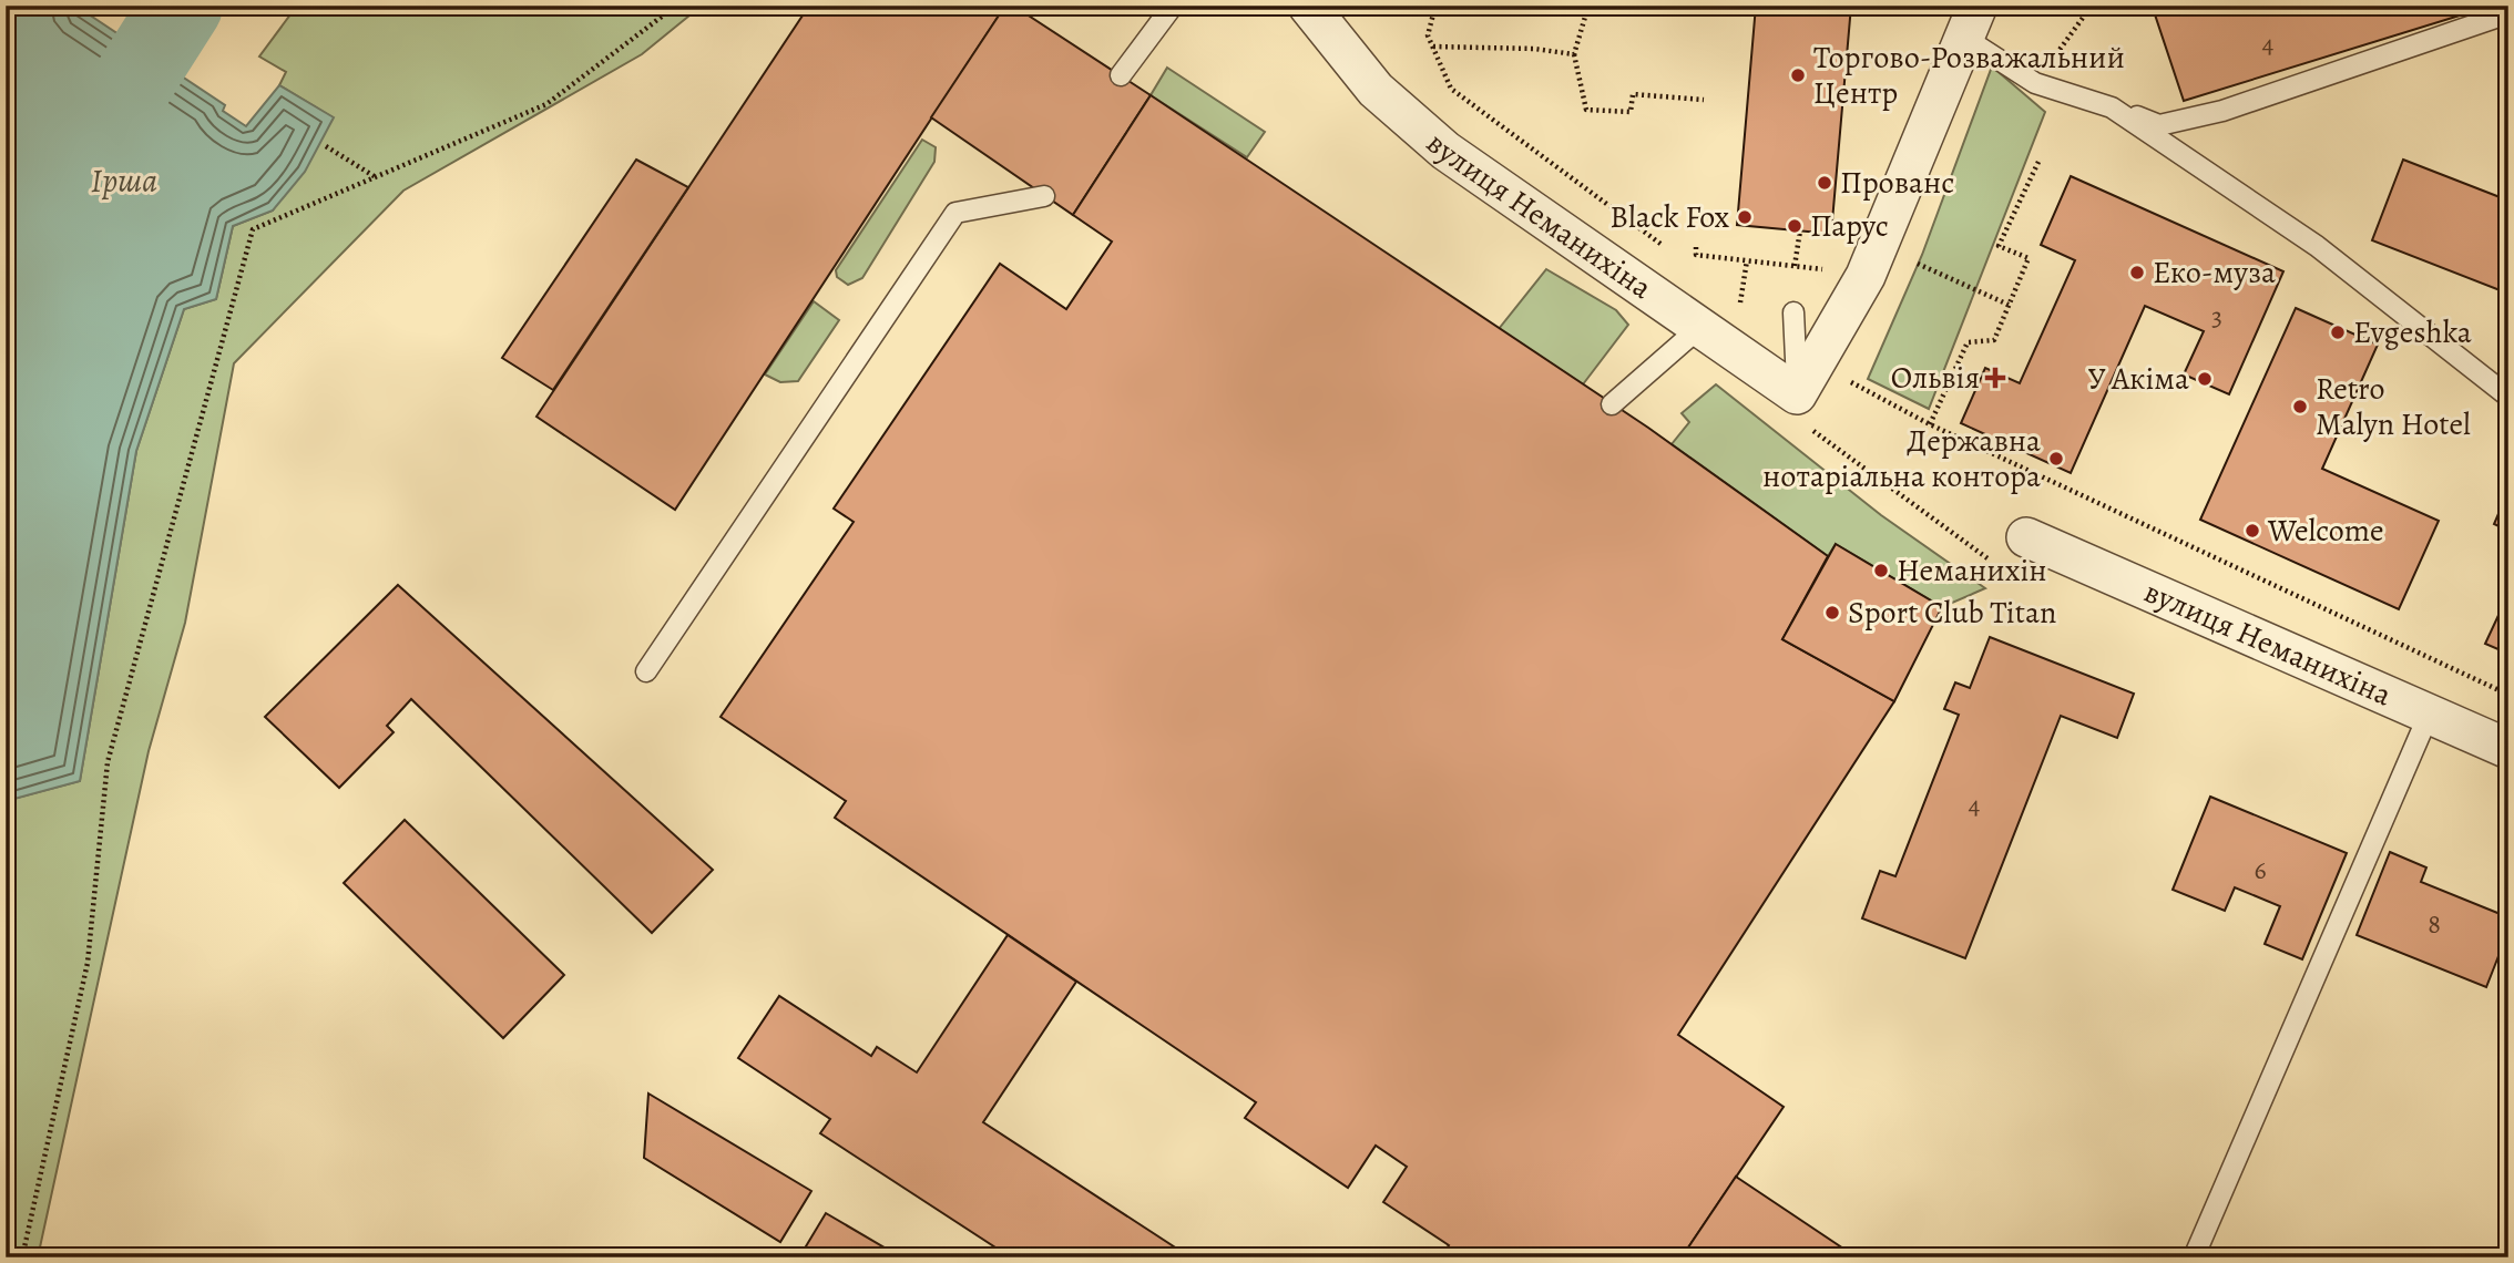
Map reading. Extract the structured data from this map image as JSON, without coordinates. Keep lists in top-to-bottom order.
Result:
{
  "streets": {
    "street": ["вулиця Неманихіна"]
  },
  "water": ["Ірша"],
  "places": {
    "other": [
      "Торгово-Розважальний Центр",
      "Прованс",
      "Black Fox",
      "Парус",
      "Еко-муза",
      "Evgeshka",
      "У Акіма",
      "Retro Malyn Hotel",
      "Державна нотаріальна контора",
      "Welcome",
      "Неманихін",
      "Sport Club Titan"
    ],
    "health": ["Ольвія"]
  },
  "house_numbers": [
    "4",
    "3",
    "4",
    "6",
    "8"
  ]
}
